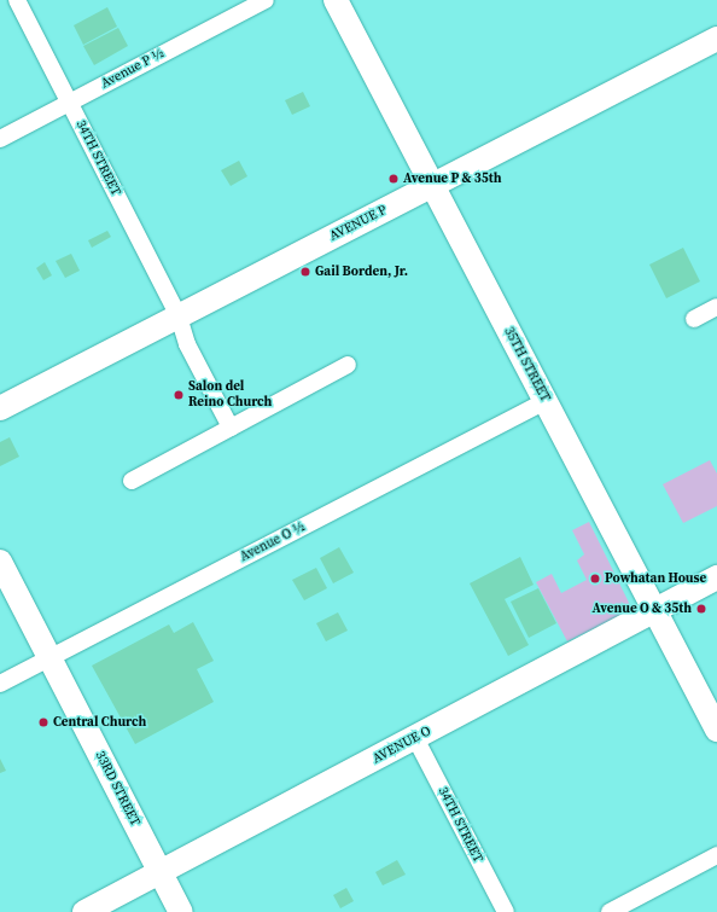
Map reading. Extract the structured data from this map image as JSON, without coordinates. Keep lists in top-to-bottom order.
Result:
{
  "streets": {
    "main road": [
      "AVENUE P",
      "35TH STREET",
      "AVENUE O",
      "33RD STREET"
    ],
    "street": ["Avenue P ½", "34TH STREET", "Avenue O ½"]
  },
  "crossings": [
    ["Avenue P ½", "34TH STREET"],
    ["34TH STREET", "AVENUE P"],
    ["34TH STREET", "AVENUE O"],
    ["AVENUE P", "35TH STREET"],
    ["35TH STREET", "Avenue O ½"],
    ["35TH STREET", "AVENUE O"],
    ["Avenue O ½", "33RD STREET"],
    ["AVENUE O", "33RD STREET"]
  ],
  "places": [
    "Avenue P & 35th",
    "Gail Borden, Jr.",
    "Salon del Reino Church",
    "Powhatan House",
    "Avenue O & 35th",
    "Central Church"
  ]
}
